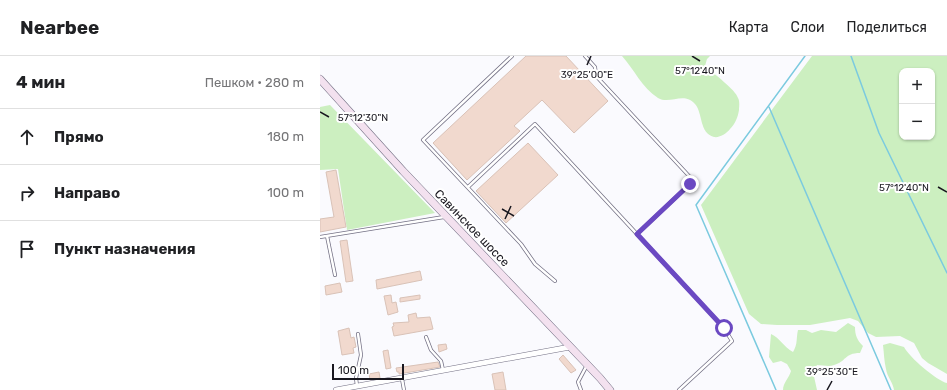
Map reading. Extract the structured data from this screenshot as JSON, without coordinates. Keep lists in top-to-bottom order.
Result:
{
  "streets": {
    "street": ["Савинское шоссе"]
  },
  "scale_bar": "100 m",
  "page": {
    "header": "Nearbee",
    "nav": ["Карта", "Слои", "Поделиться"],
    "heading": ["4 мин", "Пешком · 280 m"],
    "map_buttons": ["+", "−"],
    "list": [
      ["Прямо", "180 m"],
      ["Направо", "100 m"],
      "Пункт назначения"
    ],
    "scale": "100 m"
  },
  "coordinates": [
    "57°12'40\"N",
    "39°25'00\"E",
    "57°12'30\"N",
    "39°25'30\"E"
  ]
}
